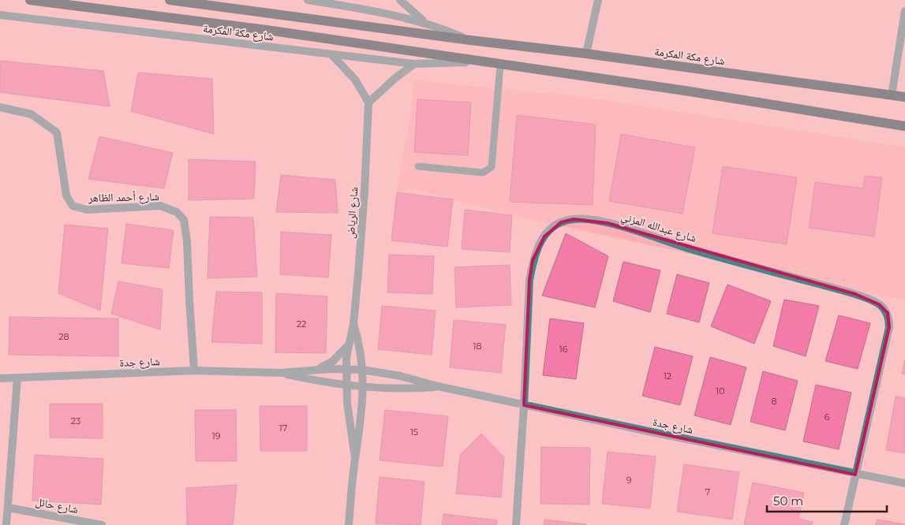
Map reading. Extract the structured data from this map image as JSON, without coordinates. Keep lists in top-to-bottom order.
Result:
{
  "streets": {
    "main road": ["شارع مكة المكرمة"],
    "street": [
      "شارع أحمد الظاهر",
      "شارع الرياض",
      "شارع عبدالله المزني",
      "شارع جدة",
      "شارع حائل"
    ]
  },
  "crossings": [
    ["شارع أحمد الظاهر", "شارع جدة"],
    ["شارع الرياض", "شارع جدة"],
    ["شارع عبدالله المزني", "شارع جدة"]
  ],
  "house_numbers": [
    "22",
    "28",
    "18",
    "16",
    "12",
    "10",
    "8",
    "6",
    "23",
    "17",
    "15",
    "19",
    "9",
    "7"
  ],
  "scale_bar": "50 m"
}
